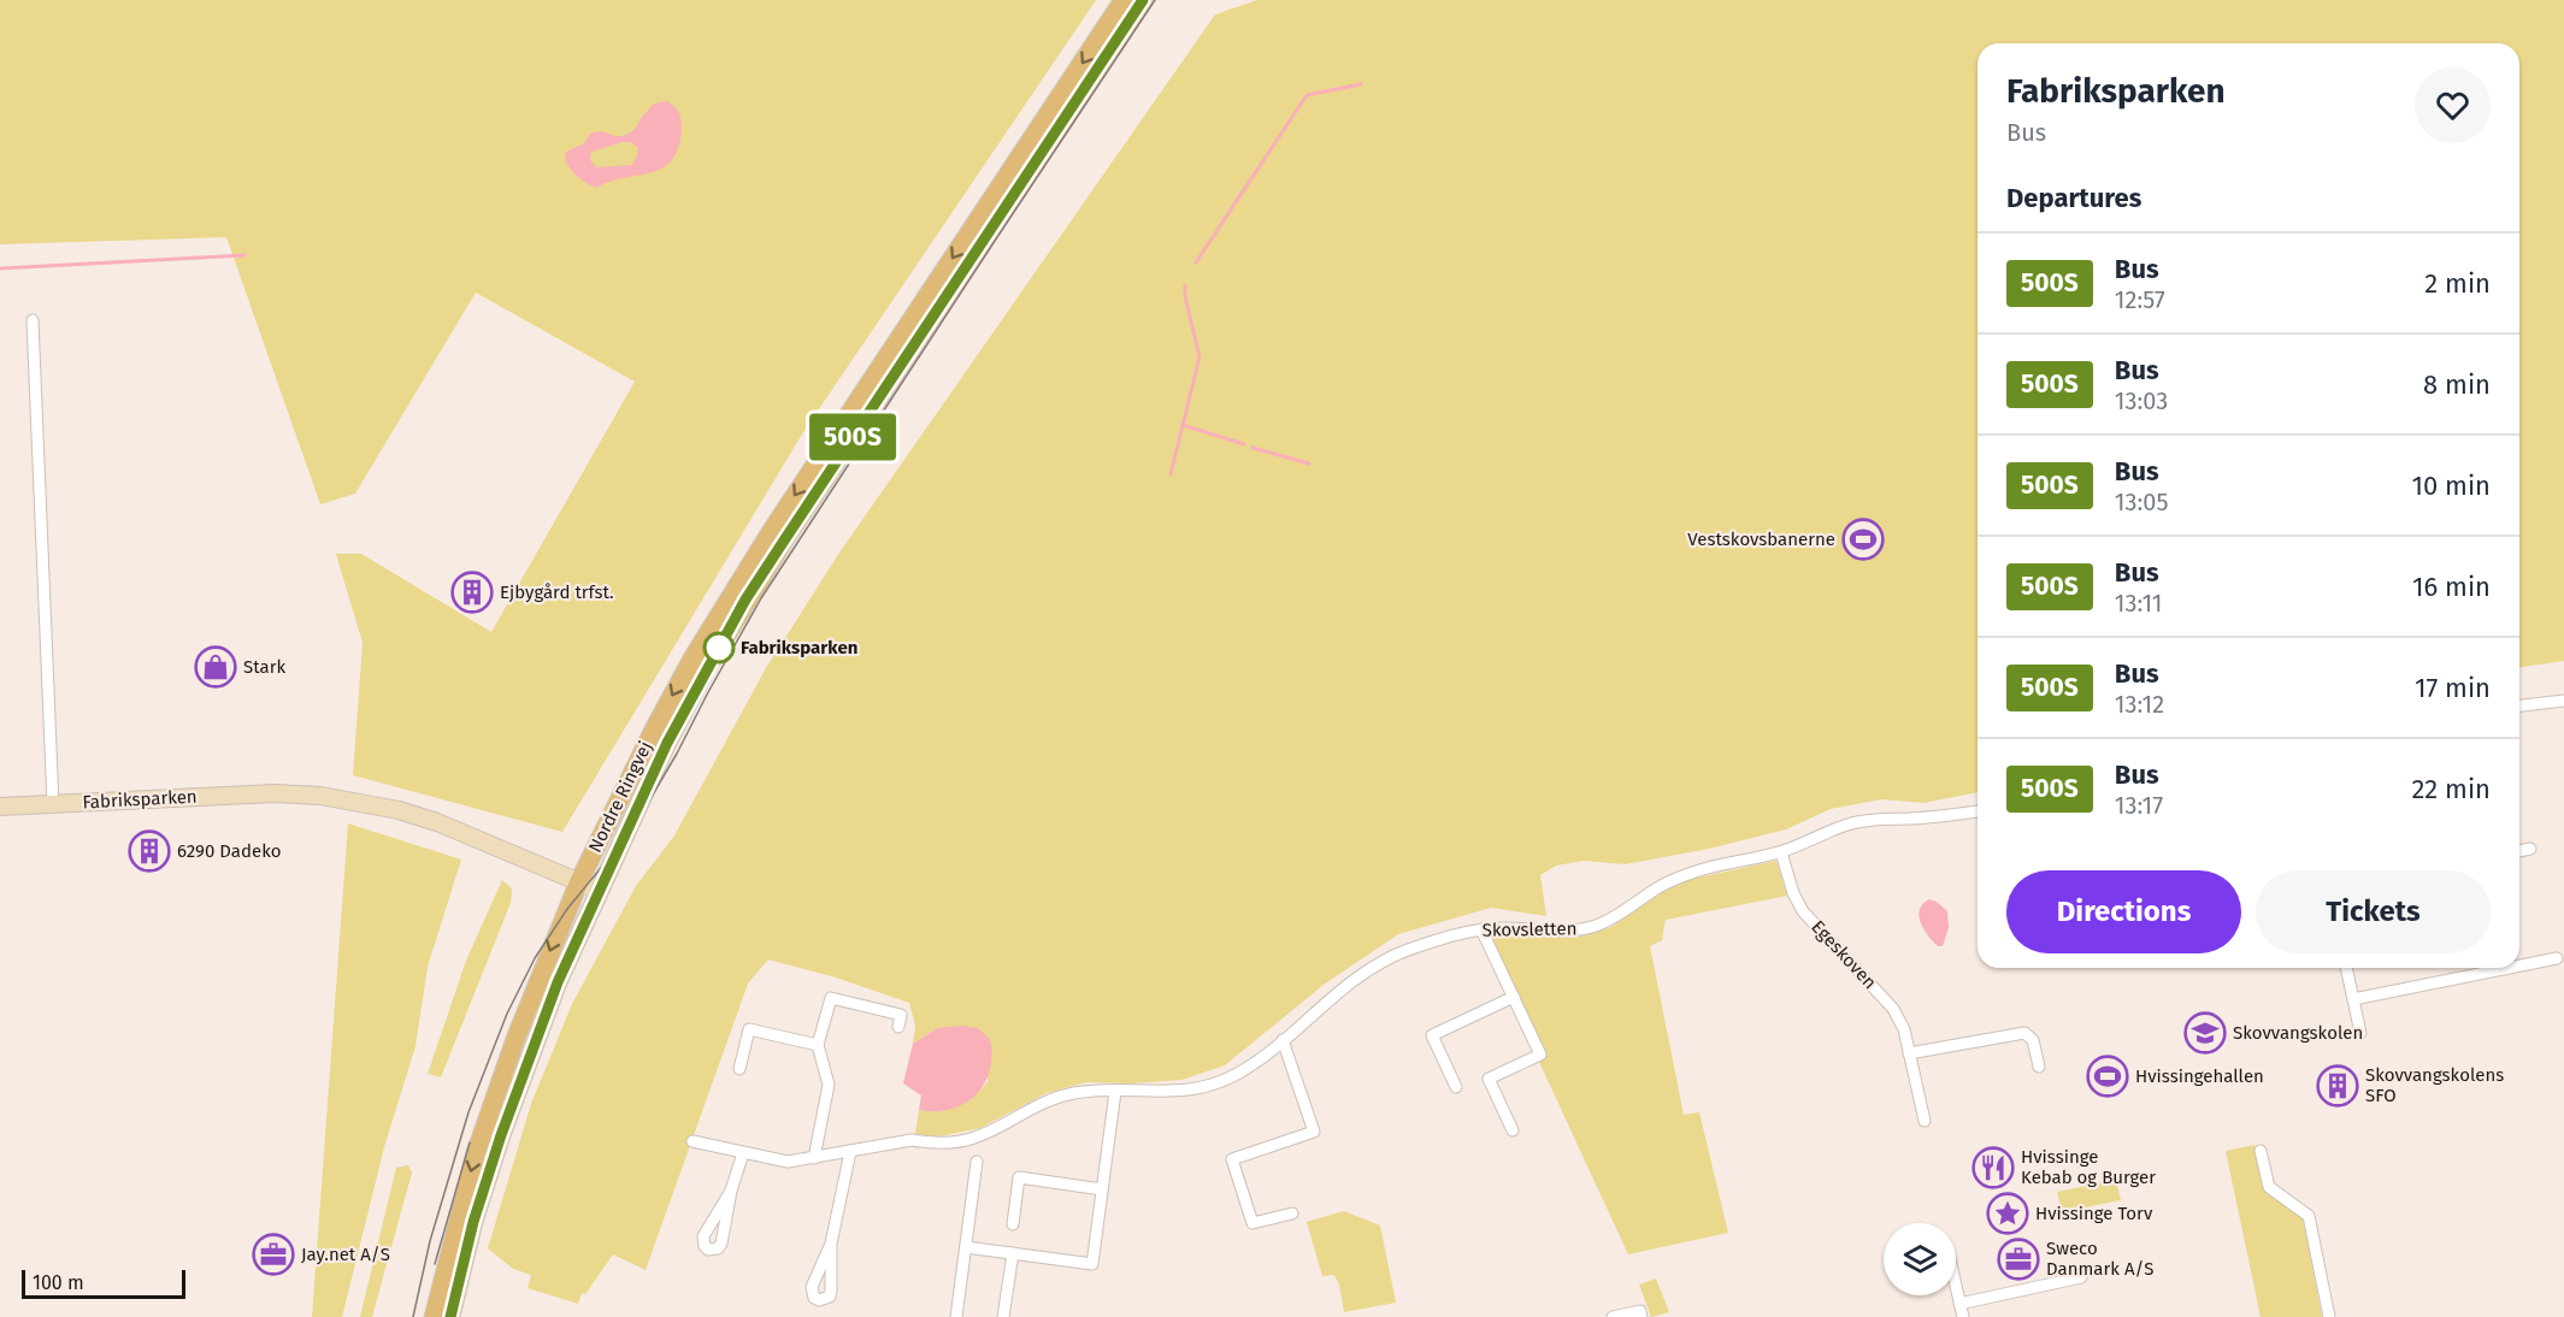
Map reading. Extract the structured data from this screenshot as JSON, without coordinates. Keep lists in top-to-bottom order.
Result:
{
  "streets": {
    "main road": ["Nordre Ringvej"],
    "street": ["Fabriksparken", "Skovsletten", "Egeskoven"]
  },
  "crossings": [
    ["Nordre Ringvej", "Fabriksparken"],
    ["Skovsletten", "Egeskoven"]
  ],
  "places": {
    "sports": ["Vestskovsbanerne", "Hvissingehallen"],
    "building": ["Ejbygård trfst.", "6290 Dadeko", "Skovvangskolens SFO"],
    "other": ["Fabriksparken"],
    "shop": ["Stark"],
    "school or university": ["Skovvangskolen"],
    "restaurant": ["Hvissinge Kebab og Burger"],
    "place": ["Hvissinge Torv"],
    "office": ["Jay.net A/S", "Sweco Danmark A/S"]
  },
  "lines": ["bus line 500S"],
  "scale_bar": "100 m",
  "page": {
    "on_map": "500S",
    "heading": [
      ["Fabriksparken", "Bus"],
      "Departures"
    ],
    "list": [
      {
        "mark": "500S",
        "name": "Bus",
        "note": "12:57",
        "value": "2 min"
      },
      {
        "mark": "500S",
        "name": "Bus",
        "note": "13:03",
        "value": "8 min"
      },
      {
        "mark": "500S",
        "name": "Bus",
        "note": "13:05",
        "value": "10 min"
      },
      {
        "mark": "500S",
        "name": "Bus",
        "note": "13:11",
        "value": "16 min"
      },
      {
        "mark": "500S",
        "name": "Bus",
        "note": "13:12",
        "value": "17 min"
      },
      {
        "mark": "500S",
        "name": "Bus",
        "note": "13:17",
        "value": "22 min"
      }
    ],
    "buttons": ["Directions", "Tickets"],
    "scale": "100 m"
  }
}
